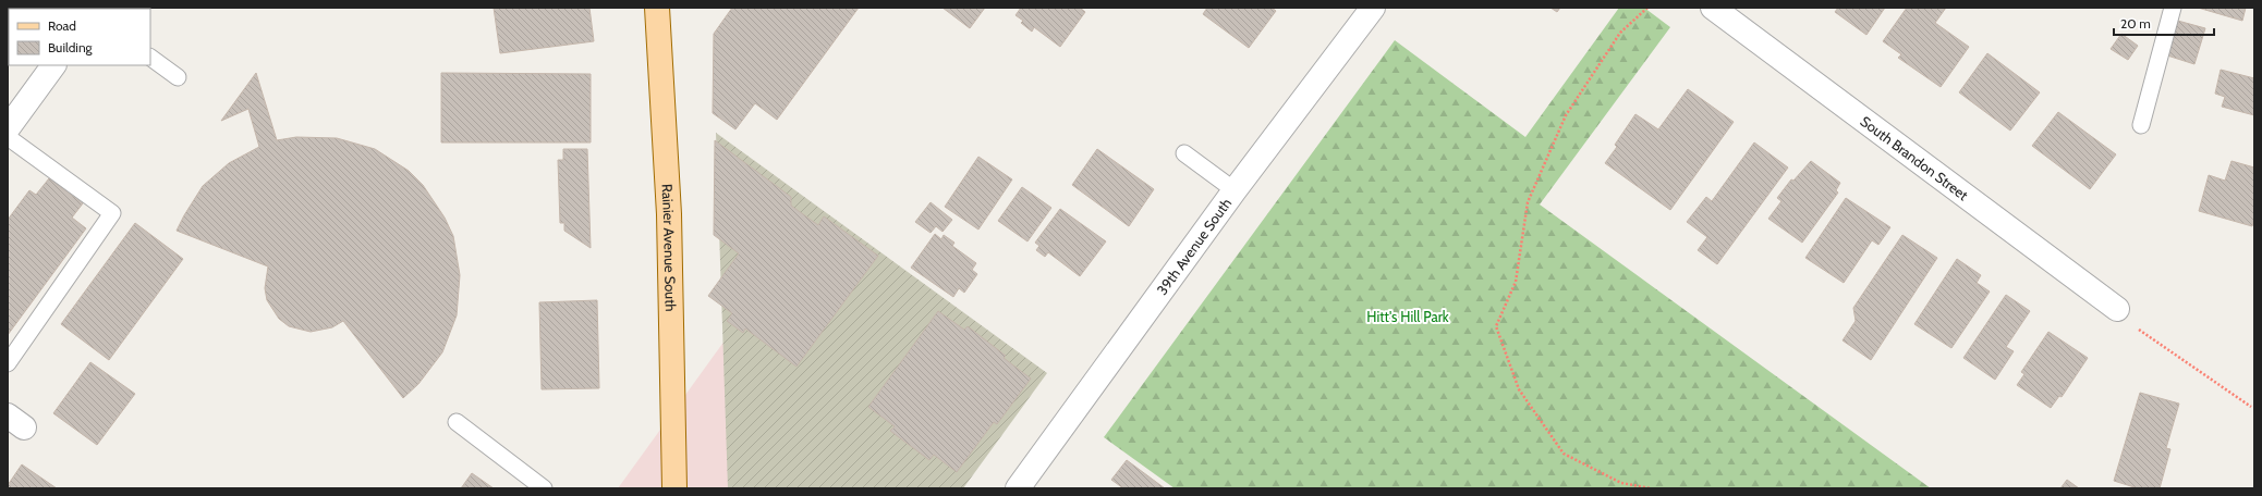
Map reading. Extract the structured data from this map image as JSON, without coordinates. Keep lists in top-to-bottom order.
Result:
{
  "streets": {
    "main road": ["Rainier Avenue South"],
    "street": ["South Brandon Street", "39th Avenue South"]
  },
  "parks": ["Hitt's Hill Park"],
  "legend": ["Road", "Building"],
  "scale_bar": "20 m"
}
